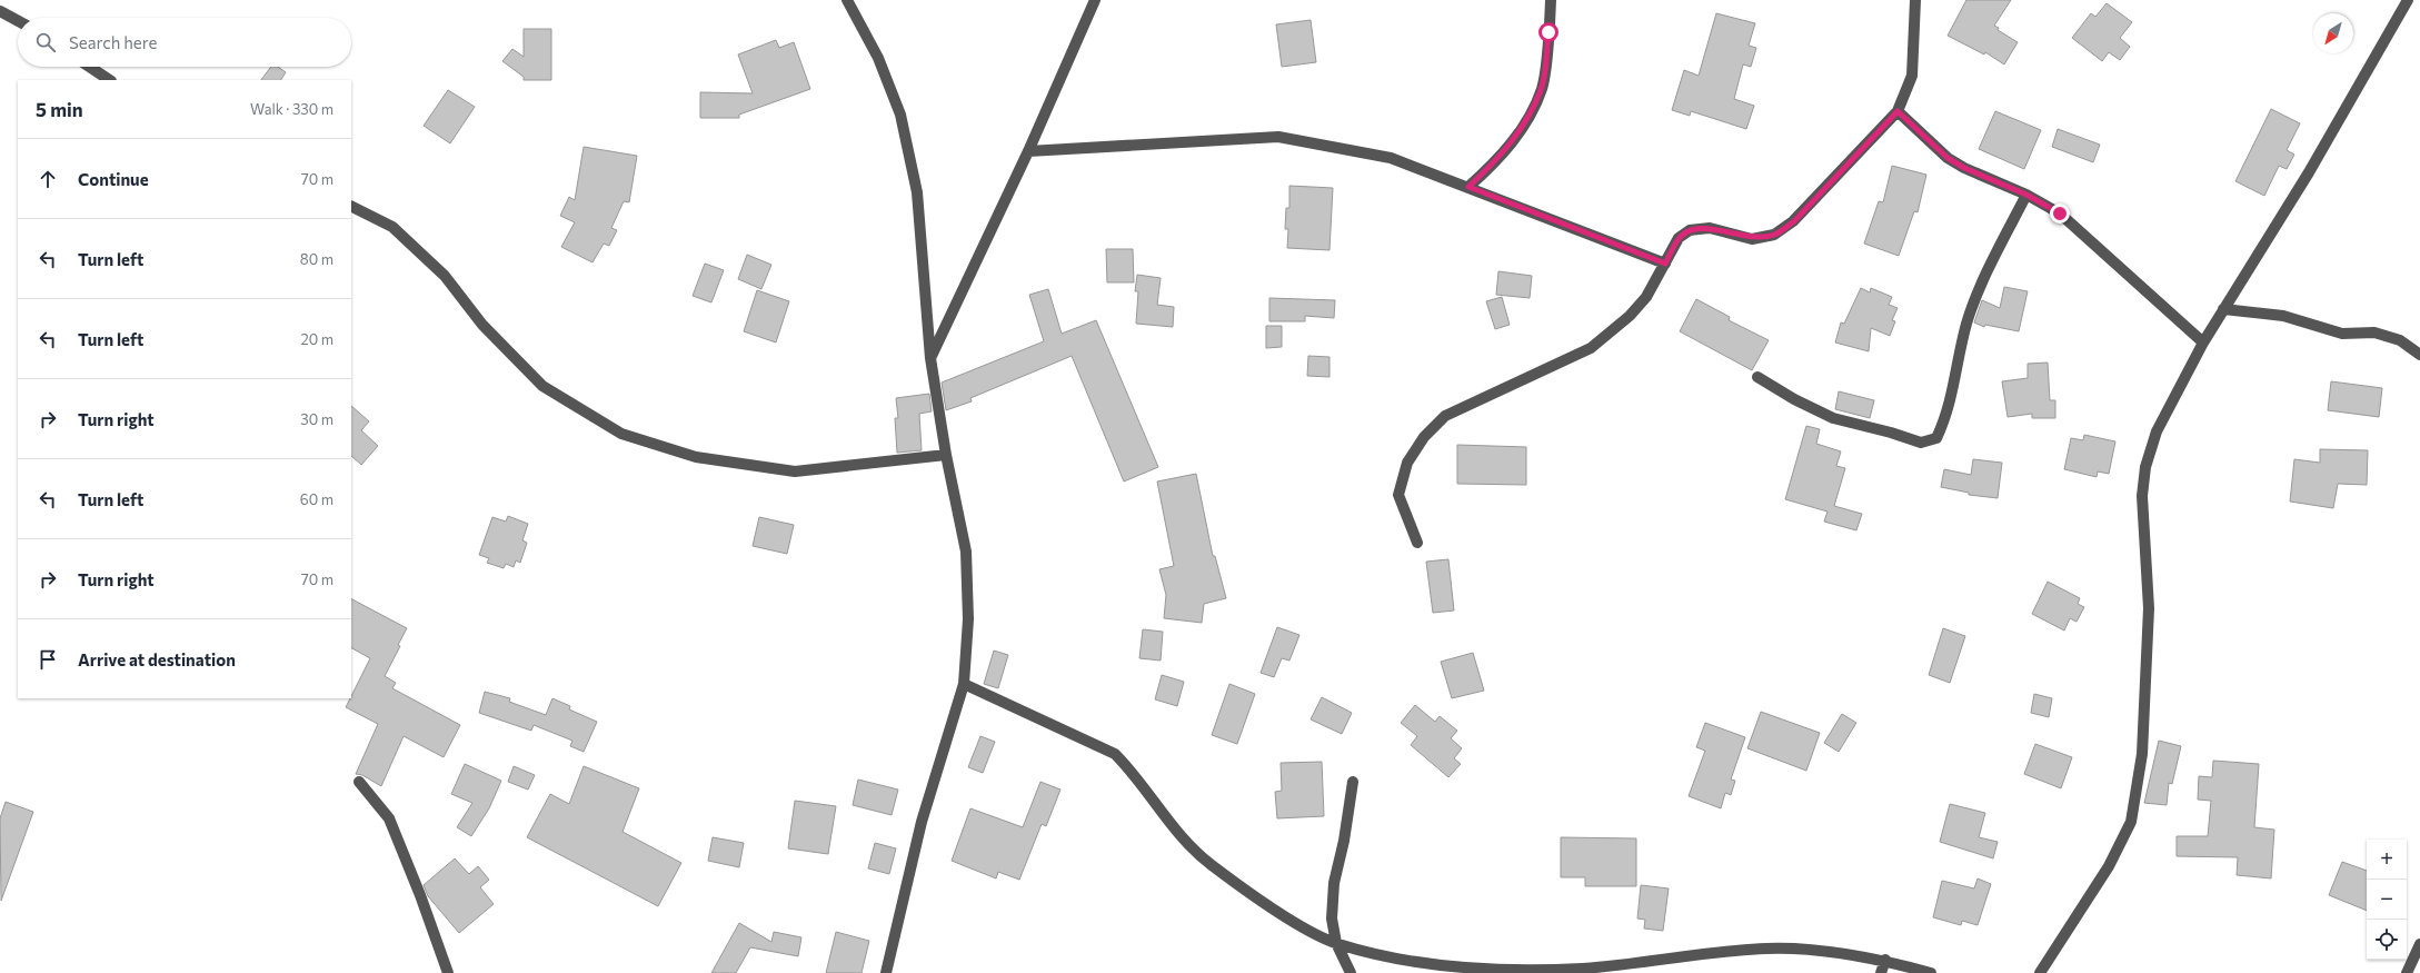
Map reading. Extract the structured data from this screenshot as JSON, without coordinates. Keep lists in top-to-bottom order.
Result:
{
  "north": "bottom left",
  "page": {
    "search": "Search here",
    "heading": ["5 min", "Walk · 330 m"],
    "list": [
      ["Continue", "70 m"],
      ["Turn left", "80 m"],
      ["Turn left", "20 m"],
      ["Turn right", "30 m"],
      ["Turn left", "60 m"],
      ["Turn right", "70 m"],
      "Arrive at destination"
    ],
    "map_buttons": ["+", "−"]
  }
}
